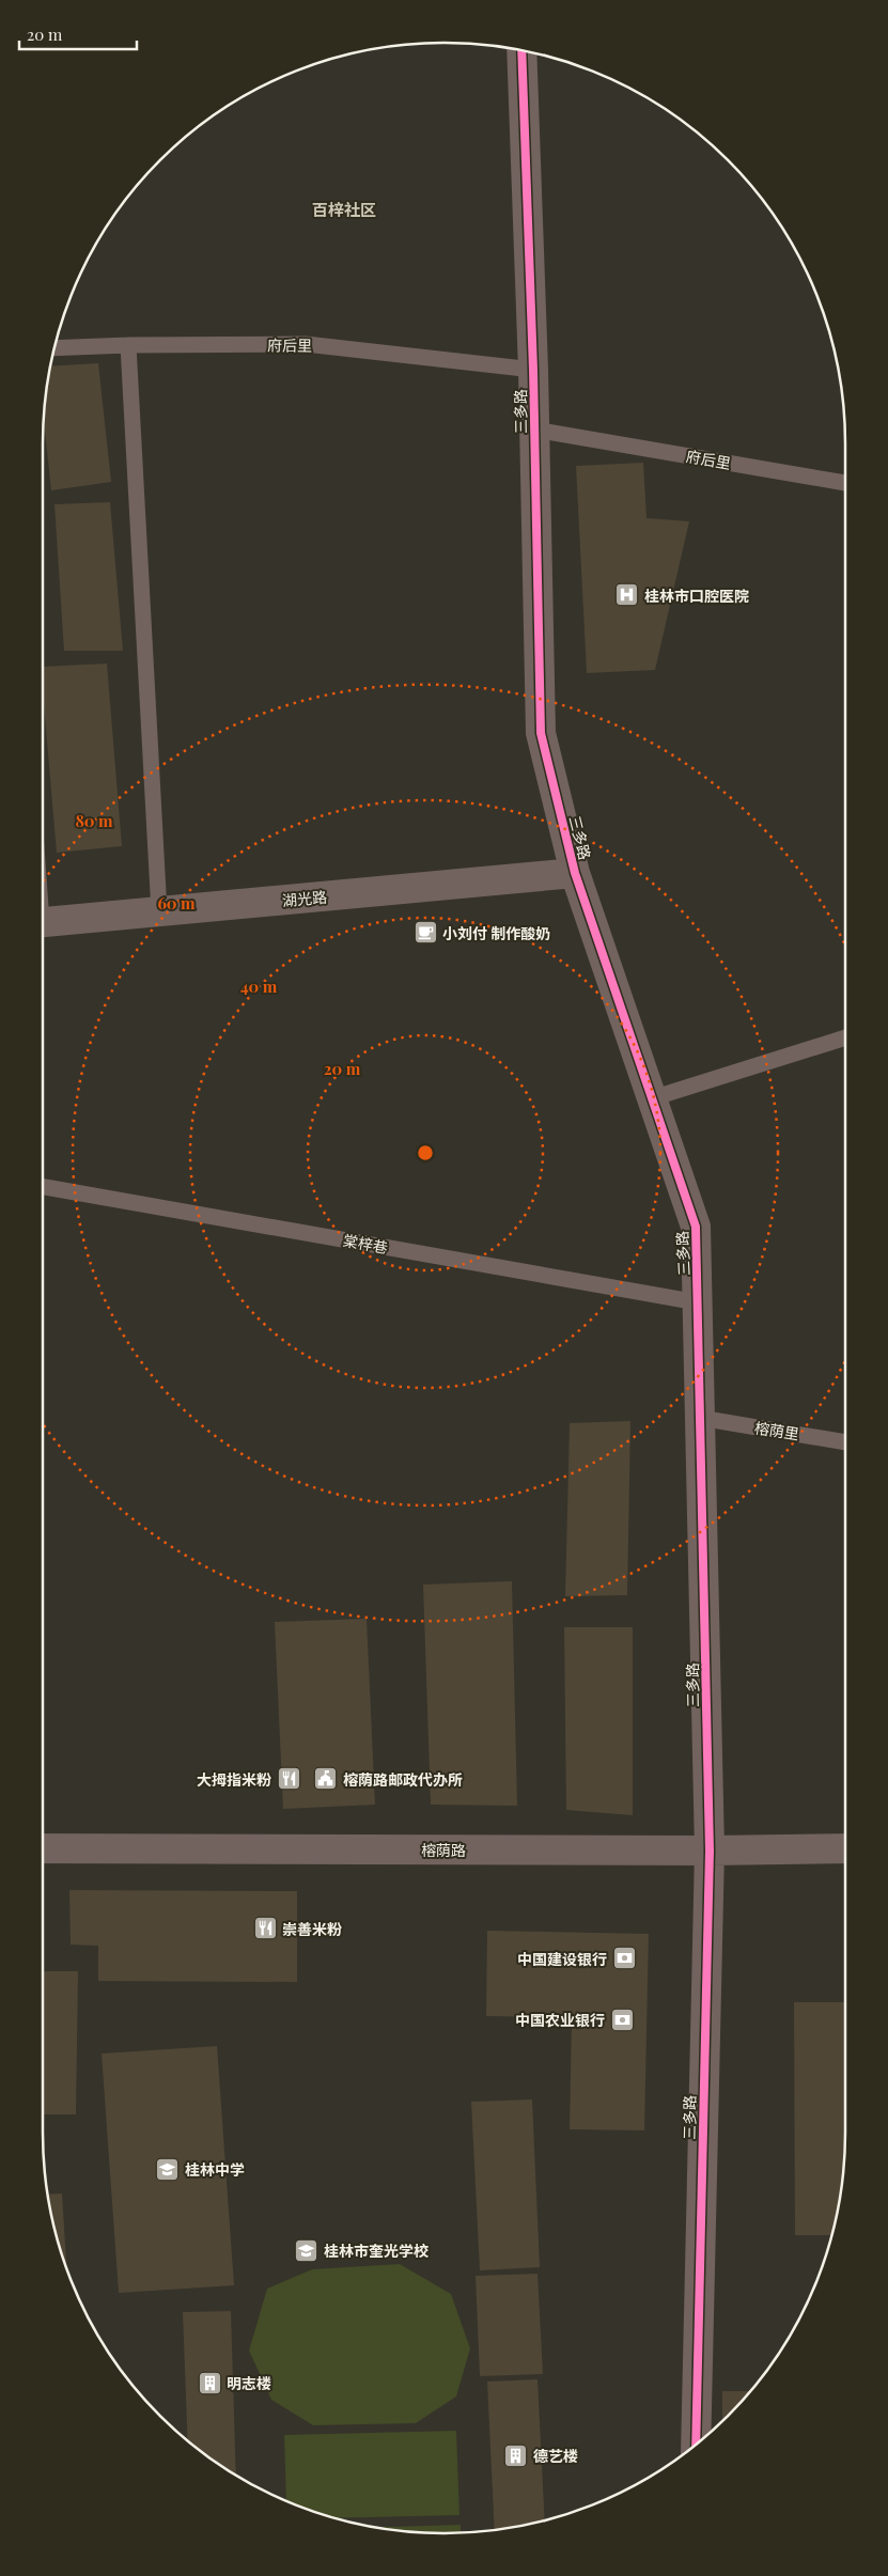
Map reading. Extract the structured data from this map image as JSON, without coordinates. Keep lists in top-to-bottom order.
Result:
{
  "streets": {
    "street": ["三多路", "湖光路", "榕荫路"],
    "lane": ["府后里", "棠梓巷", "榕荫里"]
  },
  "crossings": [
    ["府后里", "三多路"],
    ["三多路", "湖光路"],
    ["三多路", "棠梓巷"],
    ["三多路", "榕荫里"],
    ["三多路", "榕荫路"]
  ],
  "districts": ["百梓社区"],
  "places": {
    "hospital": ["桂林市口腔医院"],
    "cafe": ["小刘付 制作酸奶"],
    "restaurant": ["大拇指米粉", "崇善米粉"],
    "public building": ["榕荫路邮政代办所"],
    "bank": ["中国建设银行", "中国农业银行"],
    "school or university": ["桂林中学", "桂林市奎光学校"],
    "building": ["明志楼", "德艺楼"]
  },
  "scale_bar": "20 m",
  "rings": [
    "80 m",
    "60 m",
    "40 m",
    "20 m"
  ]
}
